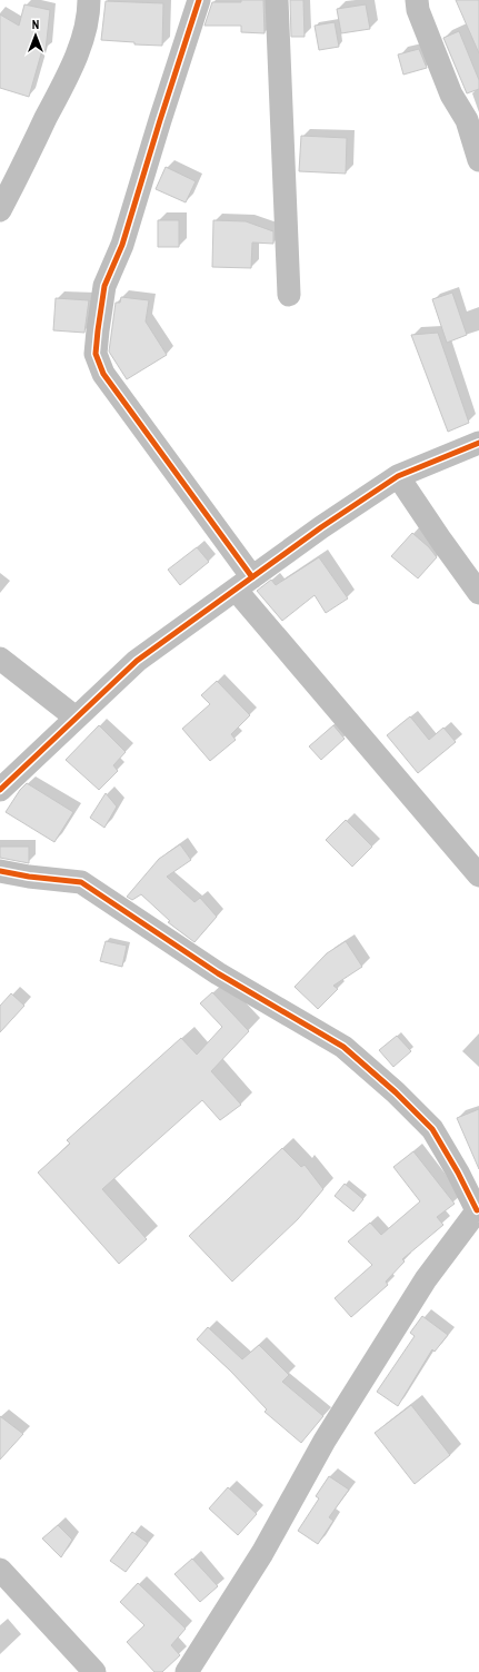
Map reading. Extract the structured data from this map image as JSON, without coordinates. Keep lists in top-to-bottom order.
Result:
{
  "north": "top"
}
